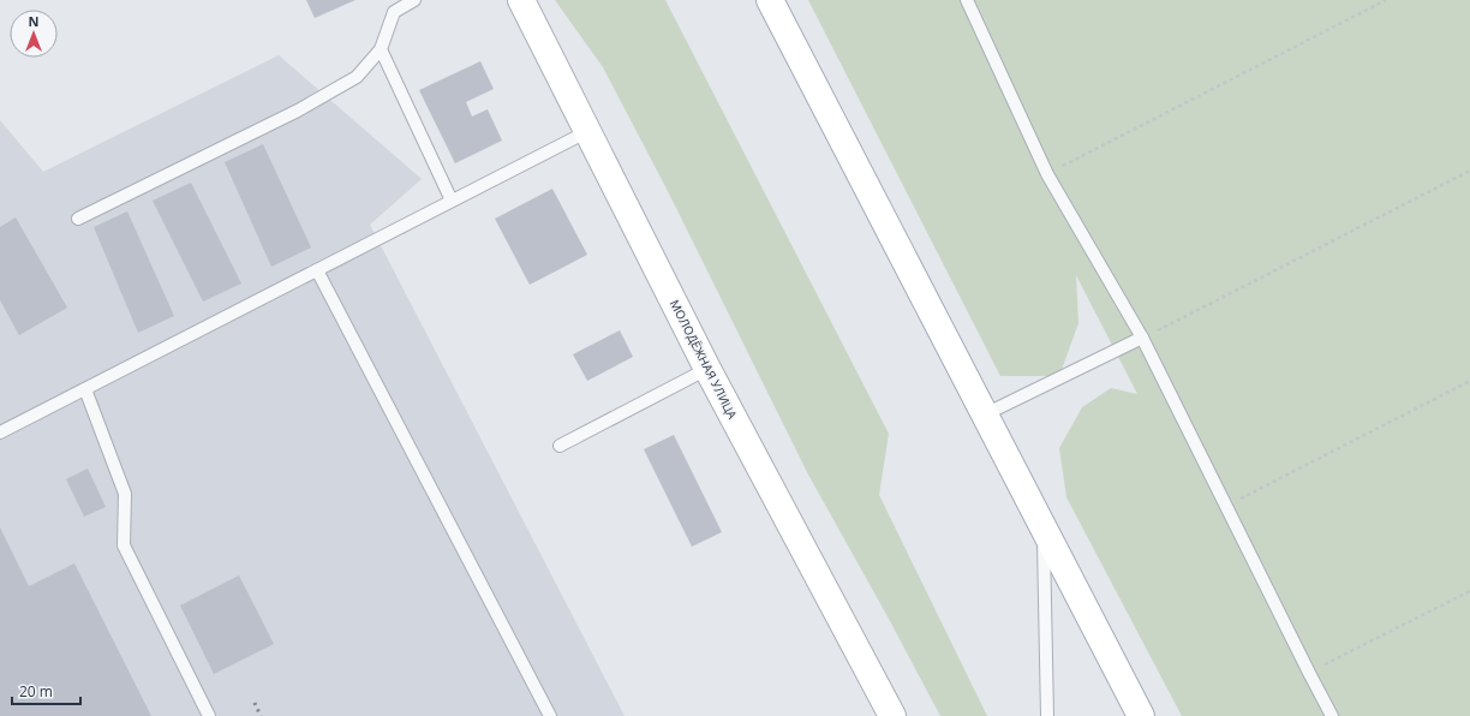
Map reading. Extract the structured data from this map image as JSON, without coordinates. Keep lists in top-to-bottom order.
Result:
{
  "streets": {
    "street": ["МОЛОДЁЖНАЯ УЛИЦА"]
  },
  "scale_bar": "20 m",
  "north": "top"
}
